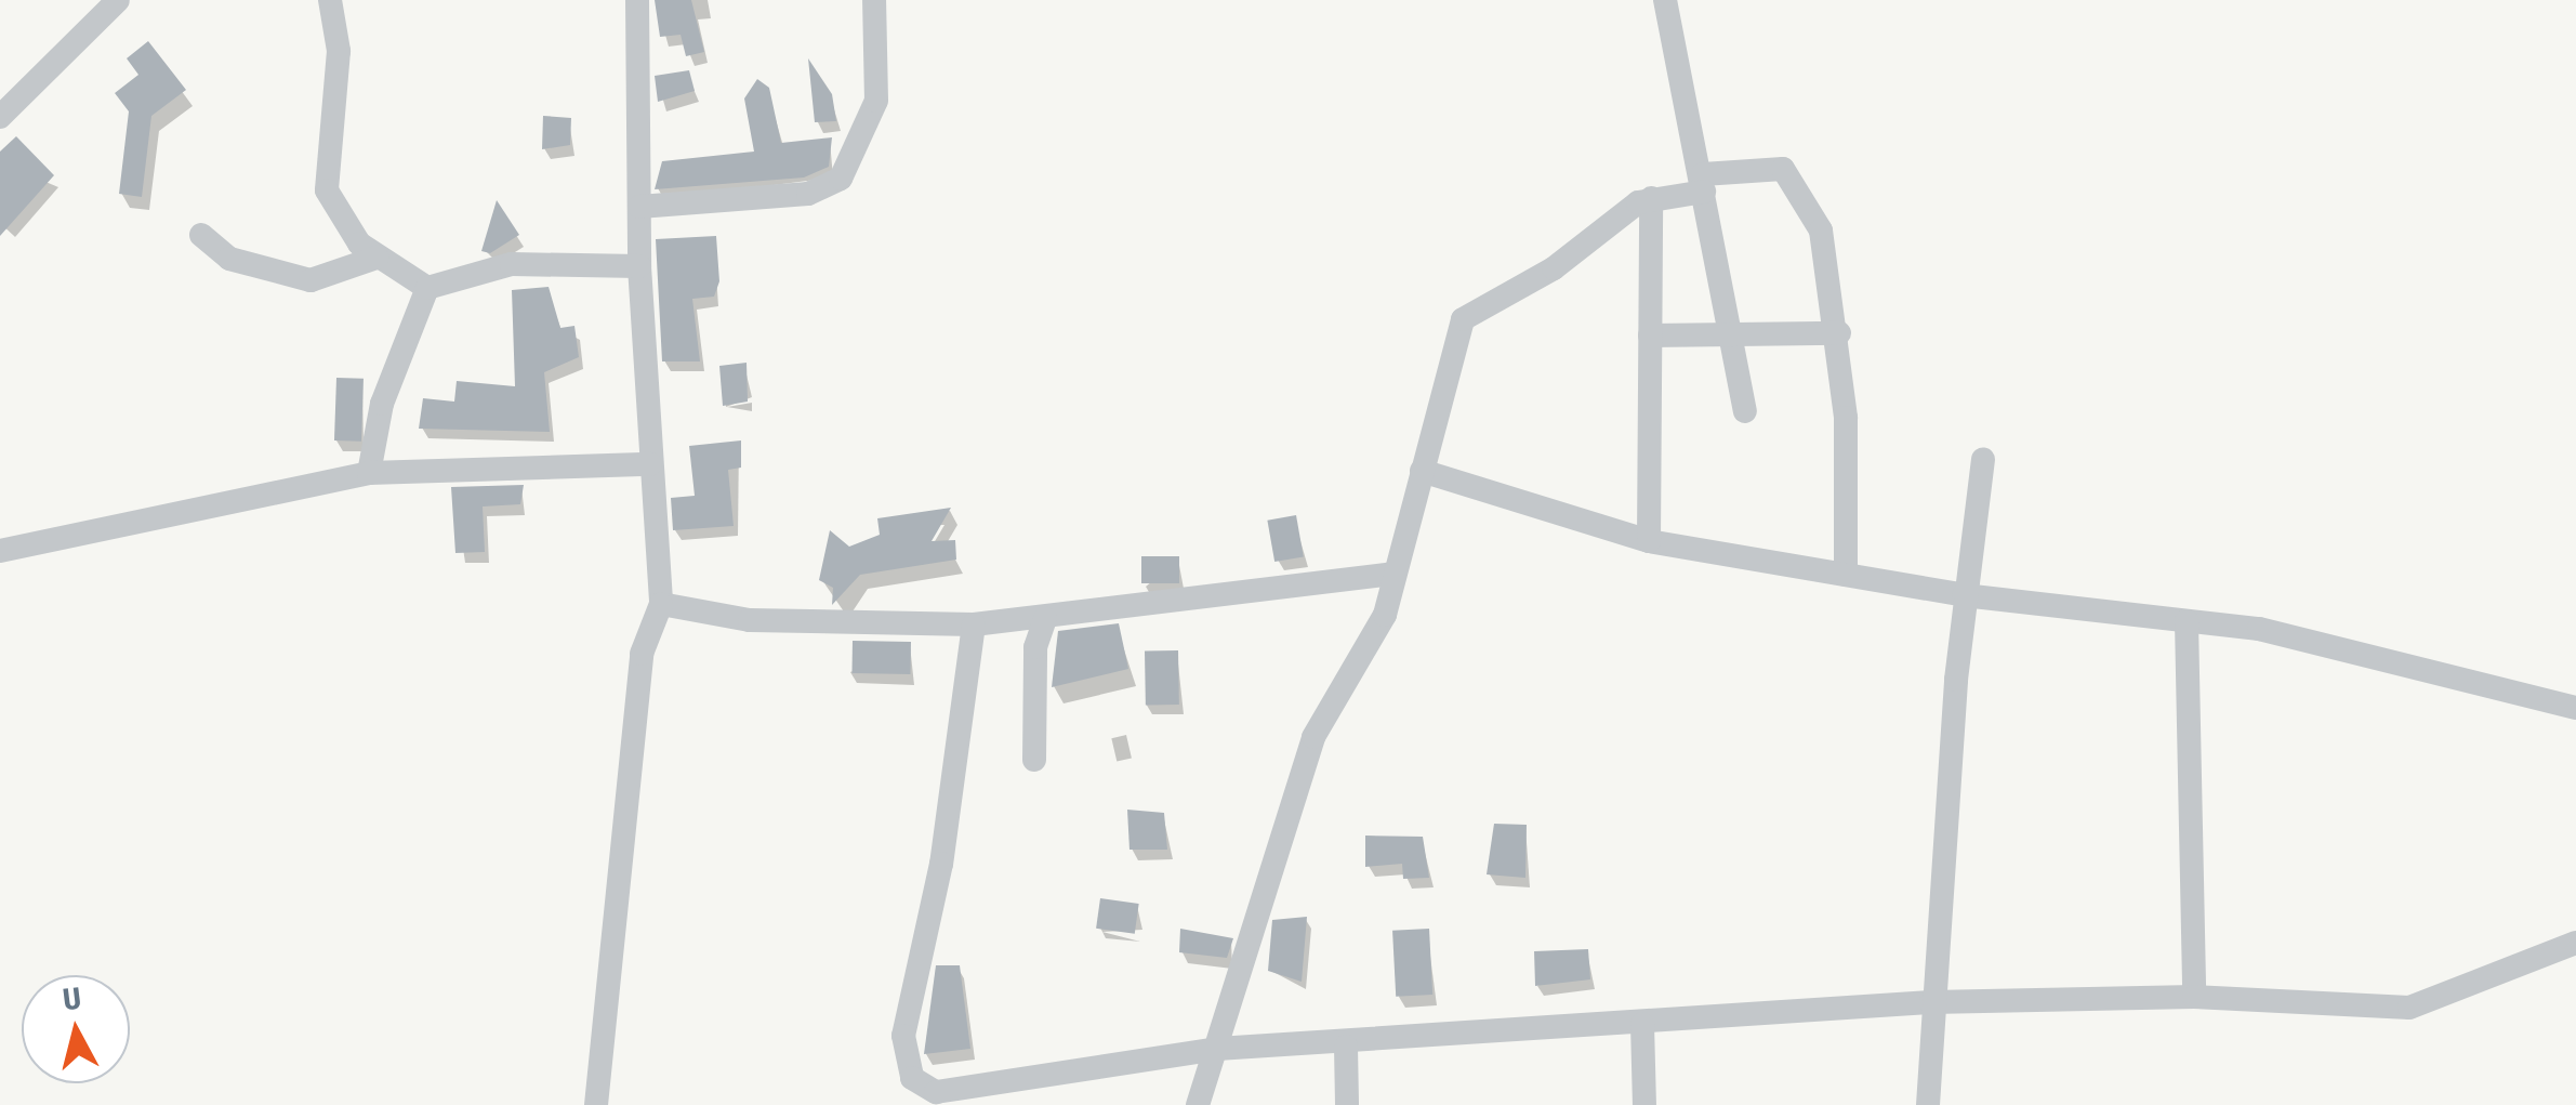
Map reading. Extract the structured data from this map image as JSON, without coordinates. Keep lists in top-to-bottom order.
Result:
{
  "north": "top"
}
